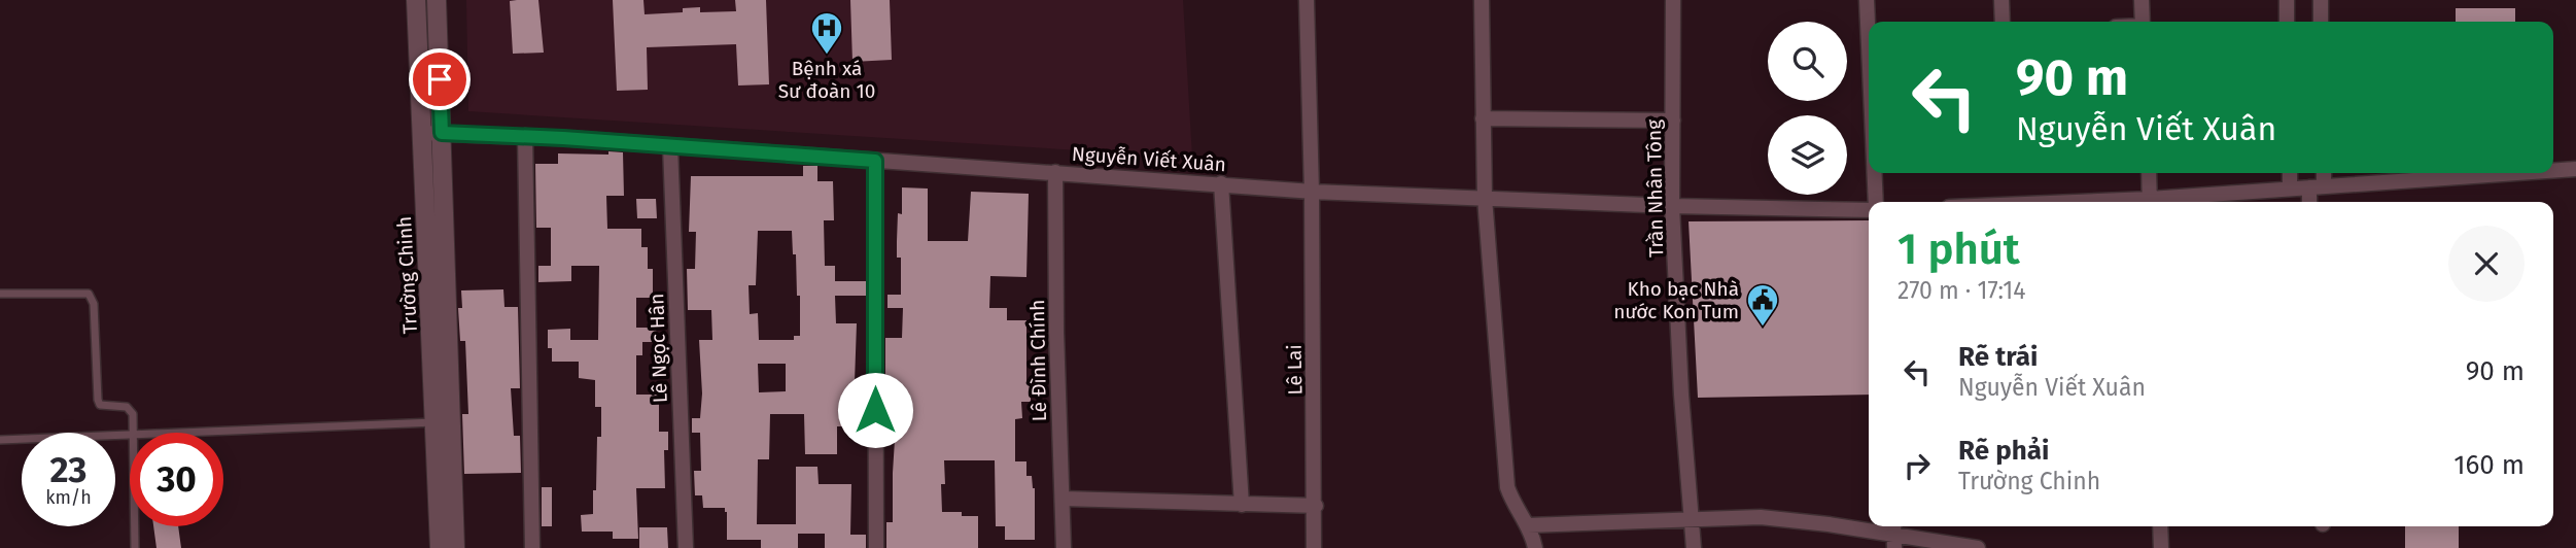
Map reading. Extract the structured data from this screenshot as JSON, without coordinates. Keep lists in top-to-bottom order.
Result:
{
  "streets": {
    "street": [
      "Nguyễn Viết Xuân",
      "Trần Nhân Tông",
      "Trường Chinh",
      "Lê Ngọc Hân",
      "Lê Đình Chính",
      "Lê Lai"
    ]
  },
  "crossings": [
    ["Nguyễn Viết Xuân", "Trần Nhân Tông"],
    ["Nguyễn Viết Xuân", "Trường Chinh"],
    ["Nguyễn Viết Xuân", "Lê Ngọc Hân"],
    ["Nguyễn Viết Xuân", "Lê Đình Chính"],
    ["Nguyễn Viết Xuân", "Lê Lai"]
  ],
  "places": {
    "hospital": ["Bệnh xá Sư đoàn 10"],
    "public building": ["Kho bạc Nhà nước Kon Tum"]
  },
  "page": {
    "turn": ["90 m", "Nguyễn Viết Xuân"],
    "heading": ["1 phút", "270 m · 17:14"],
    "list": [
      {
        "name": "Rẽ trái",
        "note": "Nguyễn Viết Xuân",
        "value": "90 m"
      },
      {
        "name": "Rẽ phải",
        "note": "Trường Chinh",
        "value": "160 m"
      }
    ],
    "speed": "23 km/h",
    "limit": "30"
  }
}
